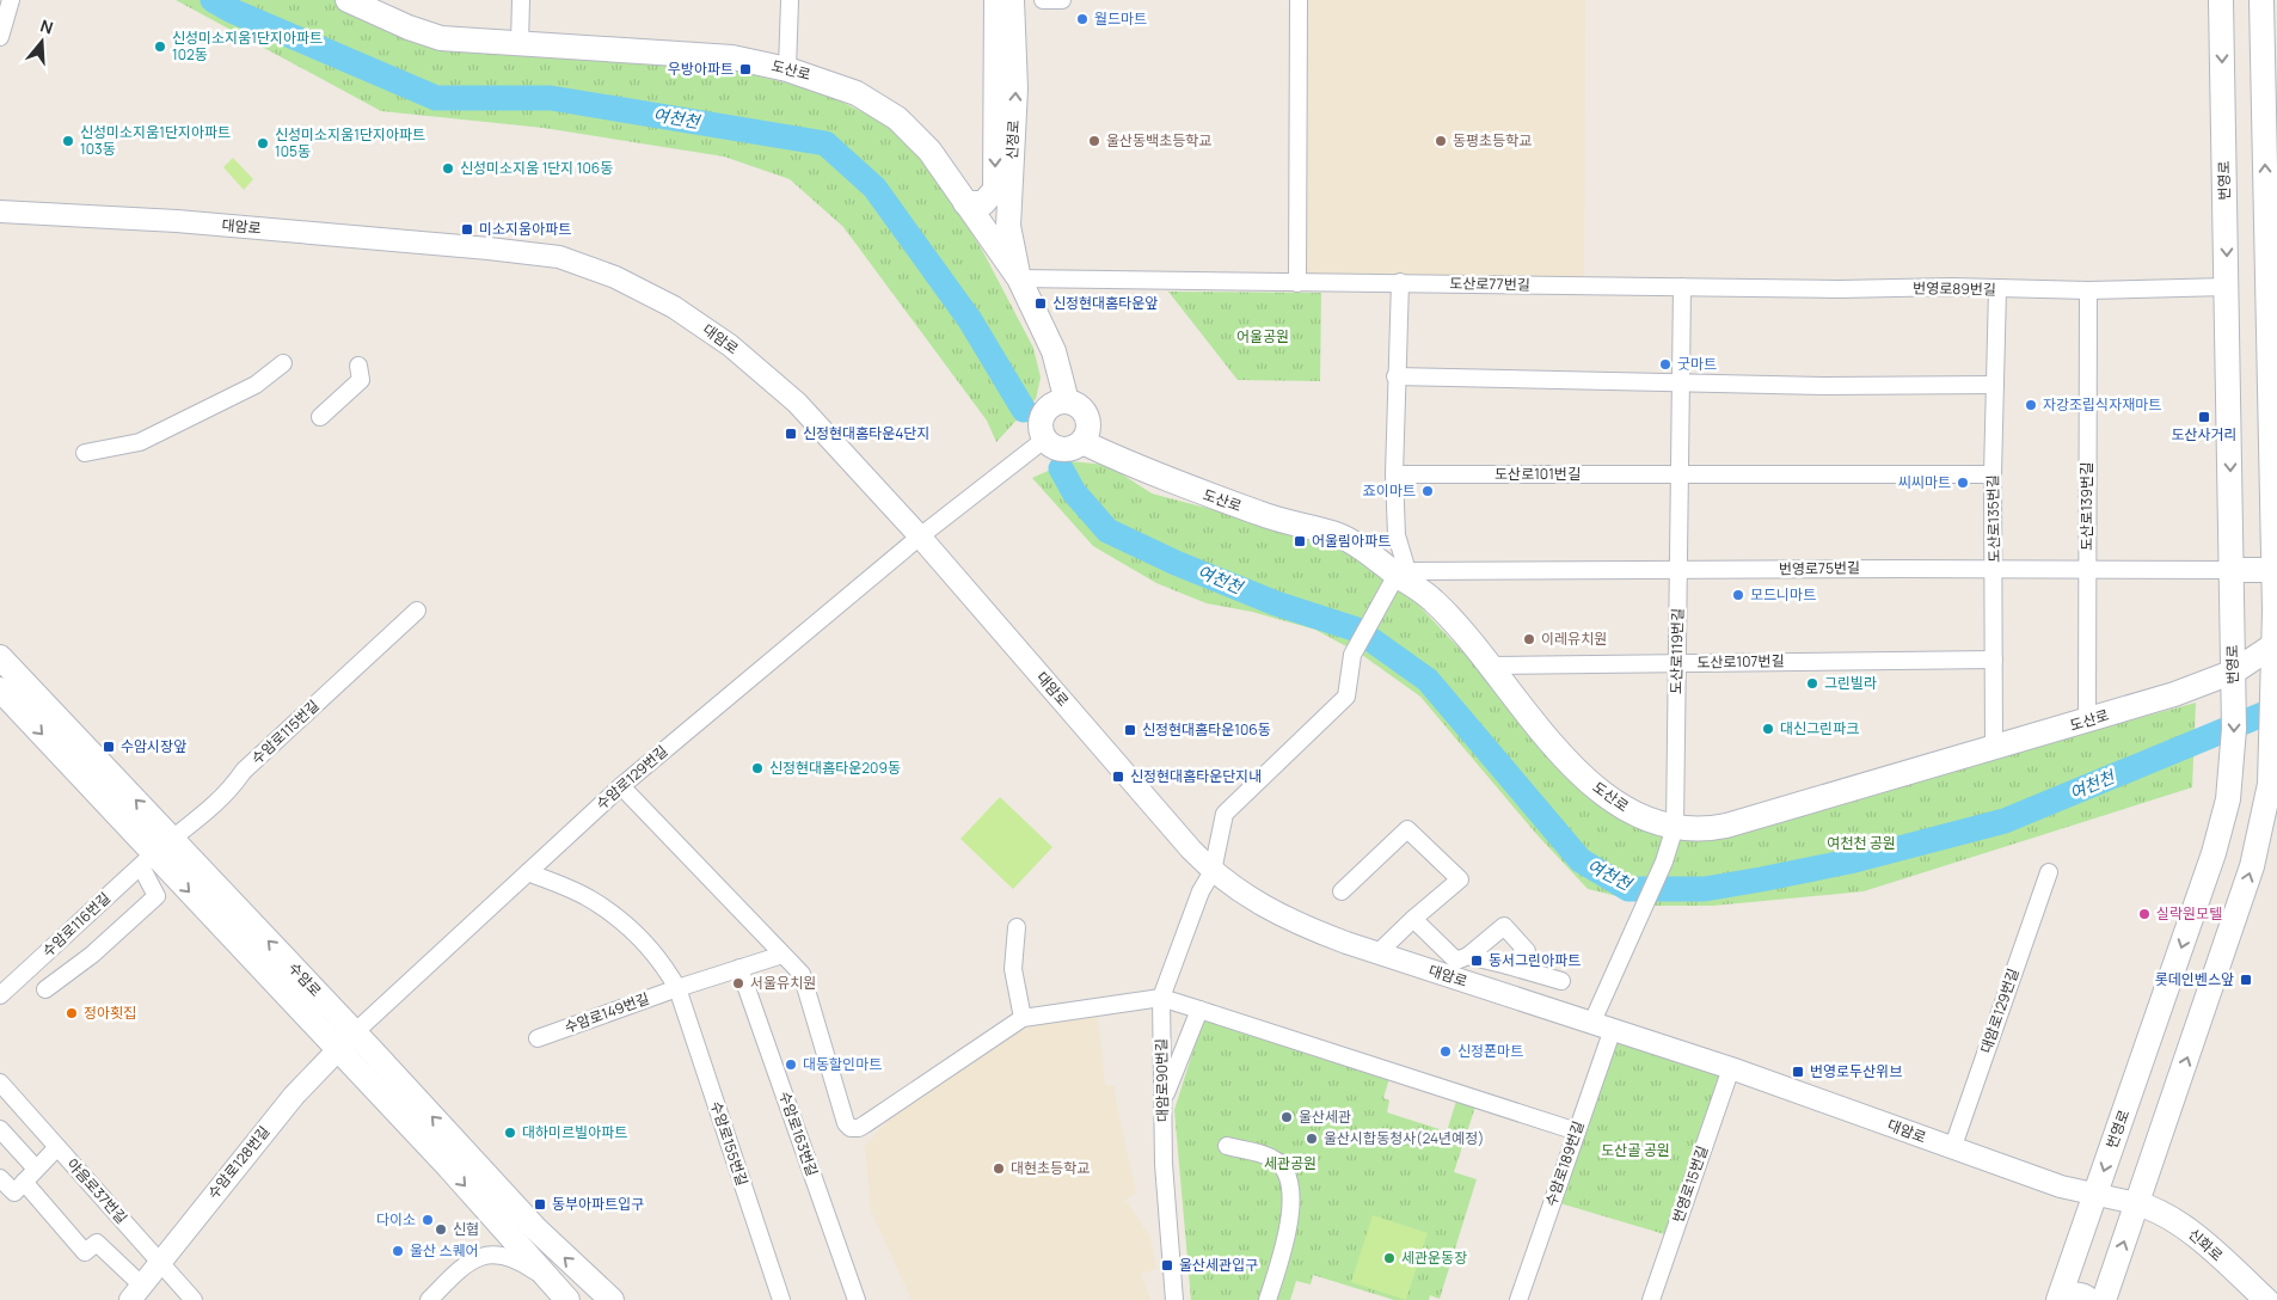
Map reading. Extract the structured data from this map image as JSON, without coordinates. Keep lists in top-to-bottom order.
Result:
{
  "streets": {
    "main road": [
      "도산로",
      "신정로",
      "번영로",
      "수암로",
      "신화로"
    ],
    "street": [
      "대암로",
      "도산로77번길",
      "번영로89번길",
      "도산로101번길",
      "도산로139번길",
      "도산로135번길",
      "번영로75번길",
      "도산로119번길",
      "도산로107번길",
      "수암로115번길",
      "수암로129번길",
      "수암로116번길",
      "대암로129번길",
      "수암로149번길",
      "대암로90번길",
      "수암로163번길",
      "수암로155번길",
      "수암로128번길",
      "수암로189번길",
      "번영로15번길",
      "야음로37번길"
    ]
  },
  "crossings": [
    ["도산로", "신정로"],
    ["도산로", "번영로"],
    ["도산로", "도산로77번길"],
    ["도산로", "도산로139번길"],
    ["도산로", "도산로135번길"],
    ["도산로", "번영로75번길"],
    ["도산로", "도산로119번길"],
    ["도산로", "도산로107번길"],
    ["도산로", "수암로129번길"],
    ["도산로", "대암로90번길"],
    ["신정로", "도산로77번길"],
    ["번영로", "대암로"],
    ["번영로", "번영로89번길"],
    ["번영로", "번영로75번길"],
    ["대암로", "도산로119번길"],
    ["대암로", "수암로129번길"],
    ["대암로", "대암로129번길"],
    ["대암로", "대암로90번길"],
    ["대암로", "수암로189번길"],
    ["대암로", "번영로15번길"],
    ["대암로", "신화로"],
    ["도산로77번길", "번영로89번길"],
    ["도산로77번길", "도산로119번길"],
    ["번영로89번길", "도산로139번길"],
    ["번영로89번길", "도산로135번길"],
    ["번영로89번길", "도산로119번길"],
    ["도산로101번길", "도산로119번길"],
    ["도산로139번길", "번영로75번길"],
    ["도산로135번길", "번영로75번길"],
    ["도산로135번길", "도산로107번길"],
    ["번영로75번길", "도산로119번길"],
    ["번영로75번길", "대암로90번길"],
    ["도산로119번길", "도산로107번길"],
    ["수암로115번길", "수암로116번길"],
    ["수암로115번길", "수암로"],
    ["수암로129번길", "수암로"],
    ["수암로129번길", "수암로155번길"],
    ["수암로129번길", "수암로128번길"],
    ["수암로116번길", "수암로"],
    ["수암로", "수암로128번길"],
    ["수암로149번길", "수암로155번길"],
    ["수암로128번길", "야음로37번길"]
  ],
  "water": ["여천천"],
  "parks": [
    "어울공원",
    "여천천 공원",
    "도산골 공원",
    "세관공원"
  ],
  "places": {
    "other": [
      "월드마트",
      "신성미소지움1단지아파트 102동",
      "신성미소지움1단지아파트 103동",
      "울산동백초등학교",
      "동평초등학교",
      "신성미소지움1단지아파트 105동",
      "신성미소지움 1단지 106동",
      "굿마트",
      "자강조립식자재마트",
      "씨씨마트",
      "죠이마트",
      "모드니마트",
      "이레유치원",
      "그린빌라",
      "대신그린파크",
      "신정현대홈타운209동",
      "실락원모텔",
      "서울유치원",
      "정아횟집",
      "신정폰마트",
      "대동할인마트",
      "울산세관",
      "대하미르빌아파트",
      "울산시합동청사(24년예정)",
      "대현초등학교",
      "다이소",
      "신협",
      "울산 스퀘어",
      "세관운동장"
    ],
    "transit": [
      "우방아파트",
      "미소지움아파트",
      "신정현대홈타운앞",
      "도산사거리",
      "신정현대홈타운4단지",
      "어울림아파트",
      "신정현대홈타운106동",
      "수암시장앞",
      "신정현대홈타운단지내",
      "동서그린아파트",
      "롯데인벤스앞",
      "번영로두산위브",
      "동부아파트입구",
      "울산세관입구"
    ]
  },
  "north": "top"
}
